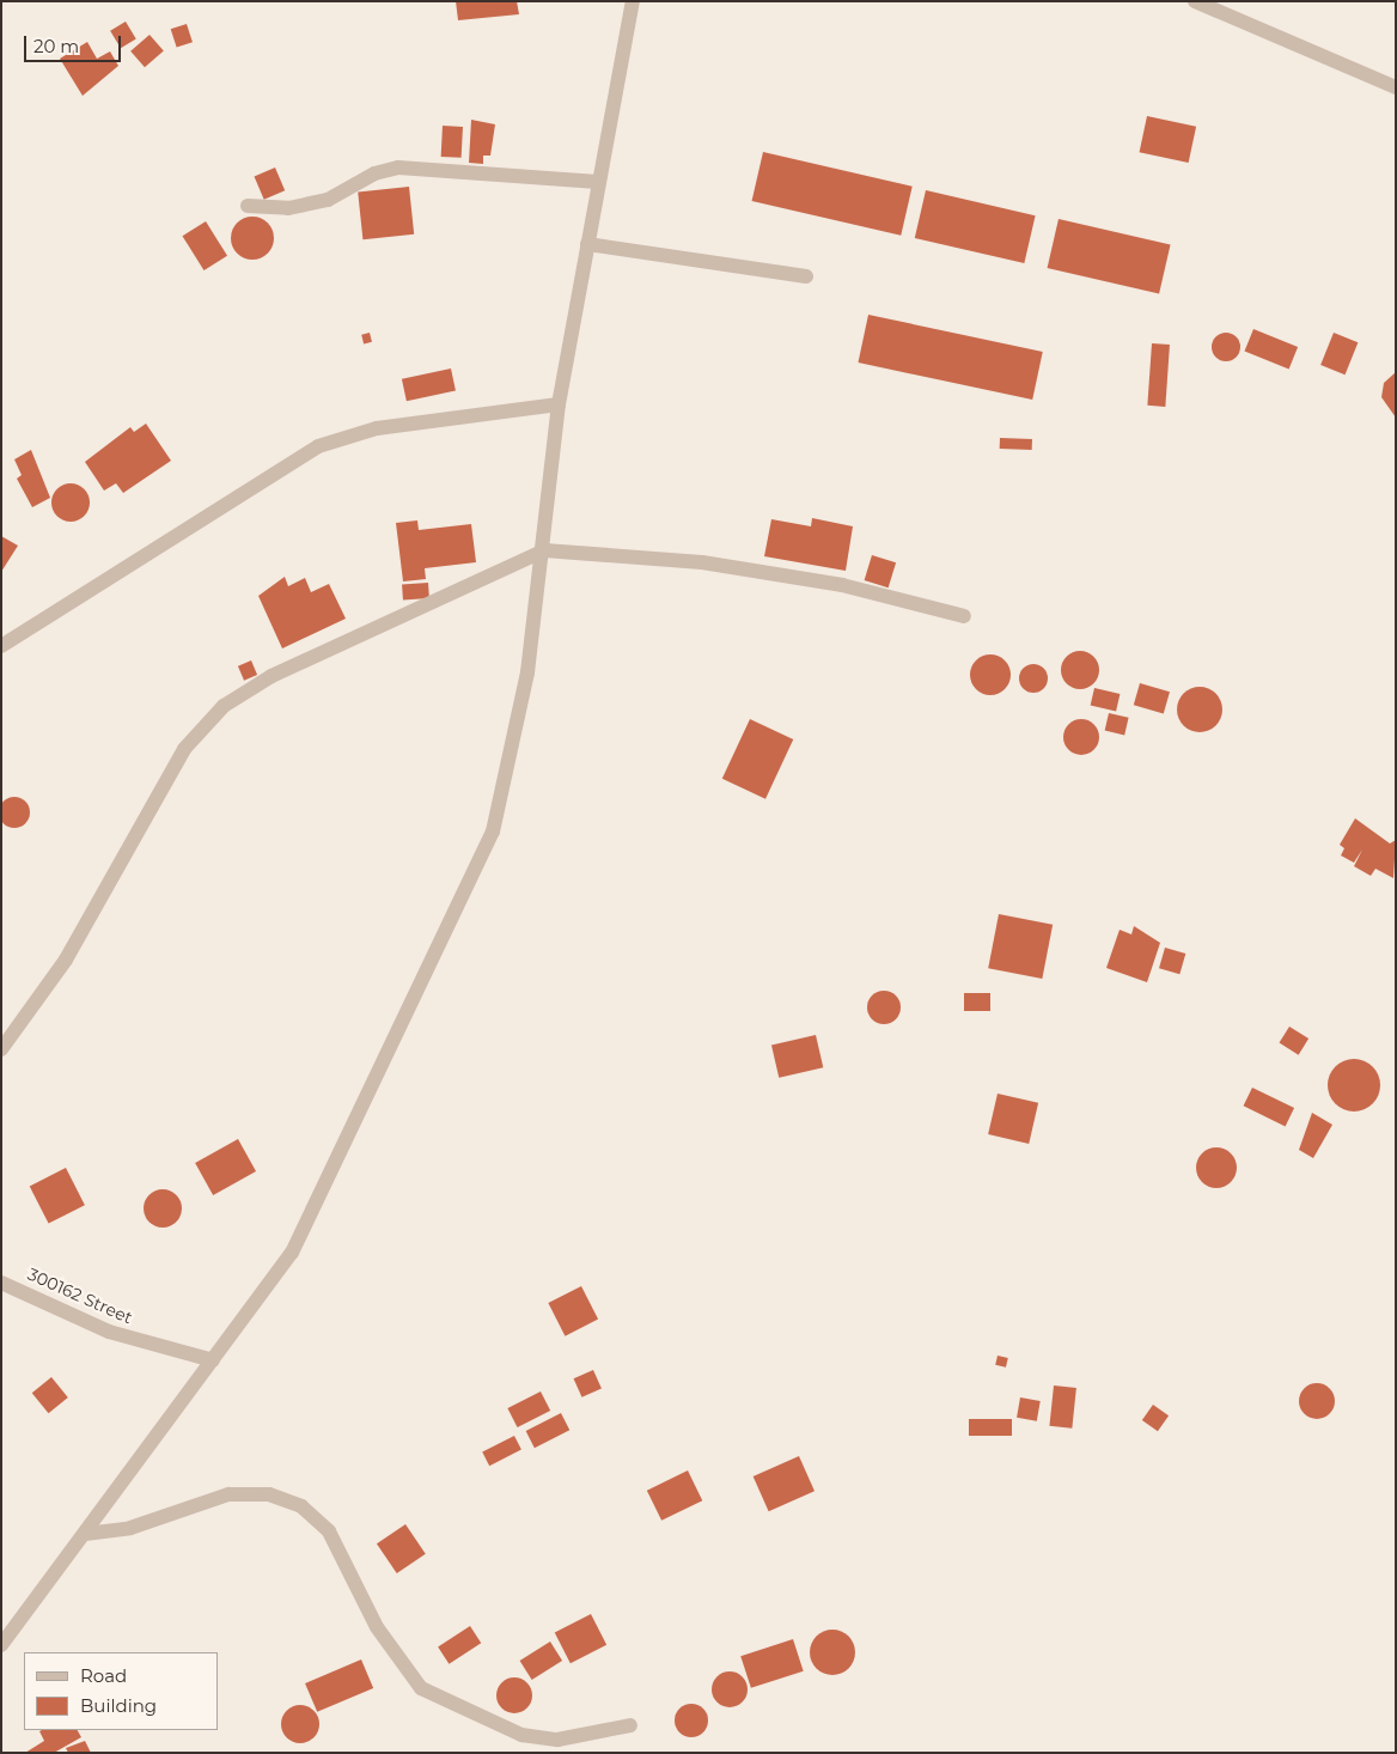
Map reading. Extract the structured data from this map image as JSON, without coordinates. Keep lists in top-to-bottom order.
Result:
{
  "streets": {
    "street": ["300162 Street"]
  },
  "legend": ["Road", "Building"],
  "scale_bar": "20 m"
}
